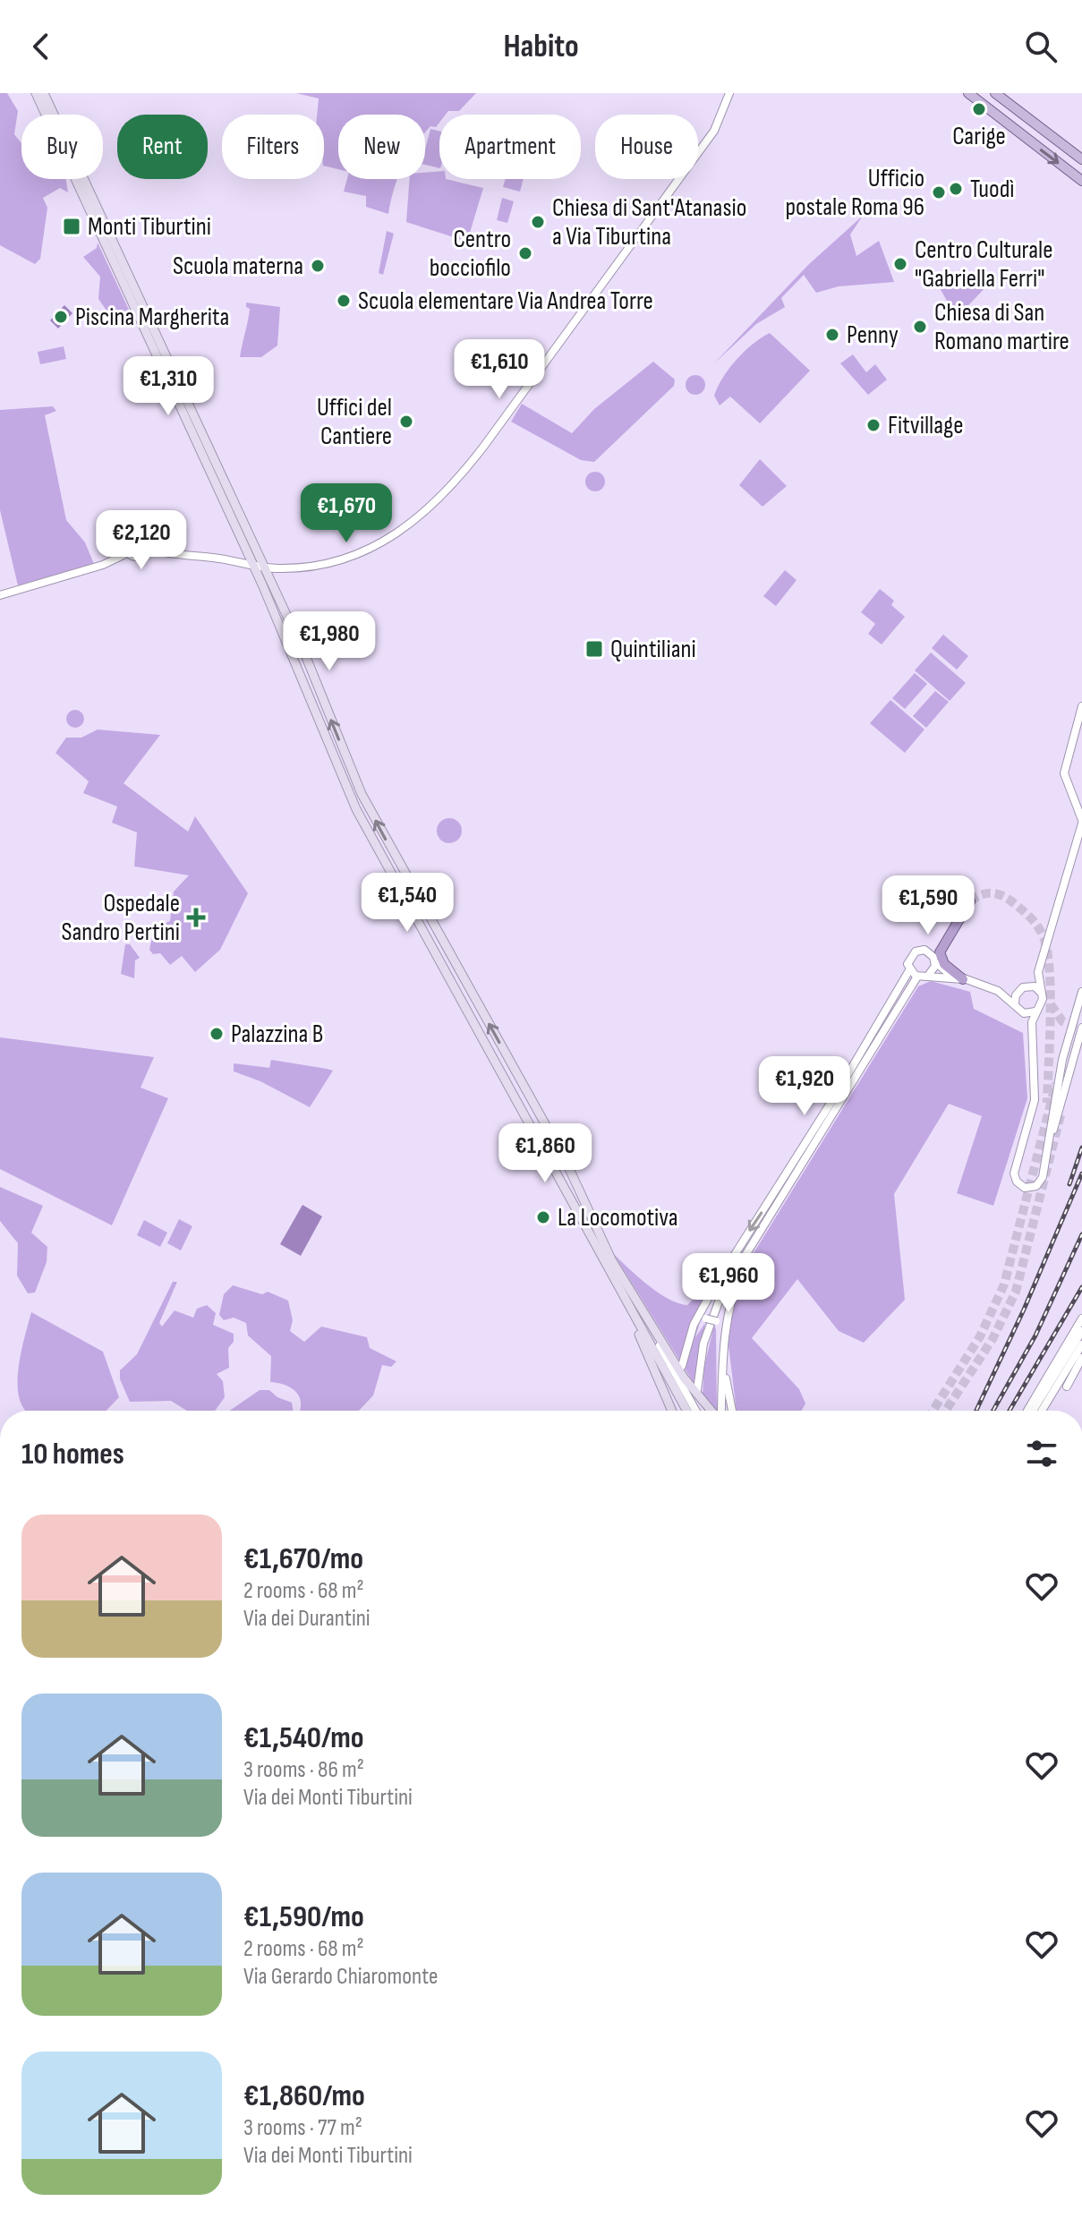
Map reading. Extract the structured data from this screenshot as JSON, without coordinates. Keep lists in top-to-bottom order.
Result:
{
  "places": {
    "other": [
      "Carige",
      "Tuodì",
      "Ufficio postale Roma 96",
      "Chiesa di Sant'Atanasio a Via Tiburtina",
      "Centro bocciofilo",
      "Centro Culturale \"Gabriella Ferri\"",
      "Scuola materna",
      "Scuola elementare Via Andrea Torre",
      "Piscina Margherita",
      "Chiesa di San Romano martire",
      "Penny",
      "Uffici del Cantiere",
      "Fitvillage",
      "Palazzina B",
      "La Locomotiva"
    ],
    "transit": ["Monti Tiburtini", "Quintiliani"],
    "health": ["Ospedale Sandro Pertini"]
  },
  "page": {
    "header": "Habito",
    "chip": [
      "Buy",
      "Rent",
      "Filters",
      "New",
      "Apartment",
      "House"
    ],
    "price": [
      "€1,610",
      "€1,310",
      "€1,670",
      "€2,120",
      "€1,980",
      "€1,540",
      "€1,590",
      "€1,920",
      "€1,860",
      "€1,960"
    ],
    "heading": "10 homes",
    "list": [
      {
        "name": "€1,670/mo",
        "note": "2 rooms · 68 m² · Via dei Durantini"
      },
      {
        "name": "€1,540/mo",
        "note": "3 rooms · 86 m² · Via dei Monti Tiburtini"
      },
      {
        "name": "€1,590/mo",
        "note": "2 rooms · 68 m² · Via Gerardo Chiaromonte"
      },
      {
        "name": "€1,860/mo",
        "note": "3 rooms · 77 m² · Via dei Monti Tiburtini"
      }
    ]
  }
}
